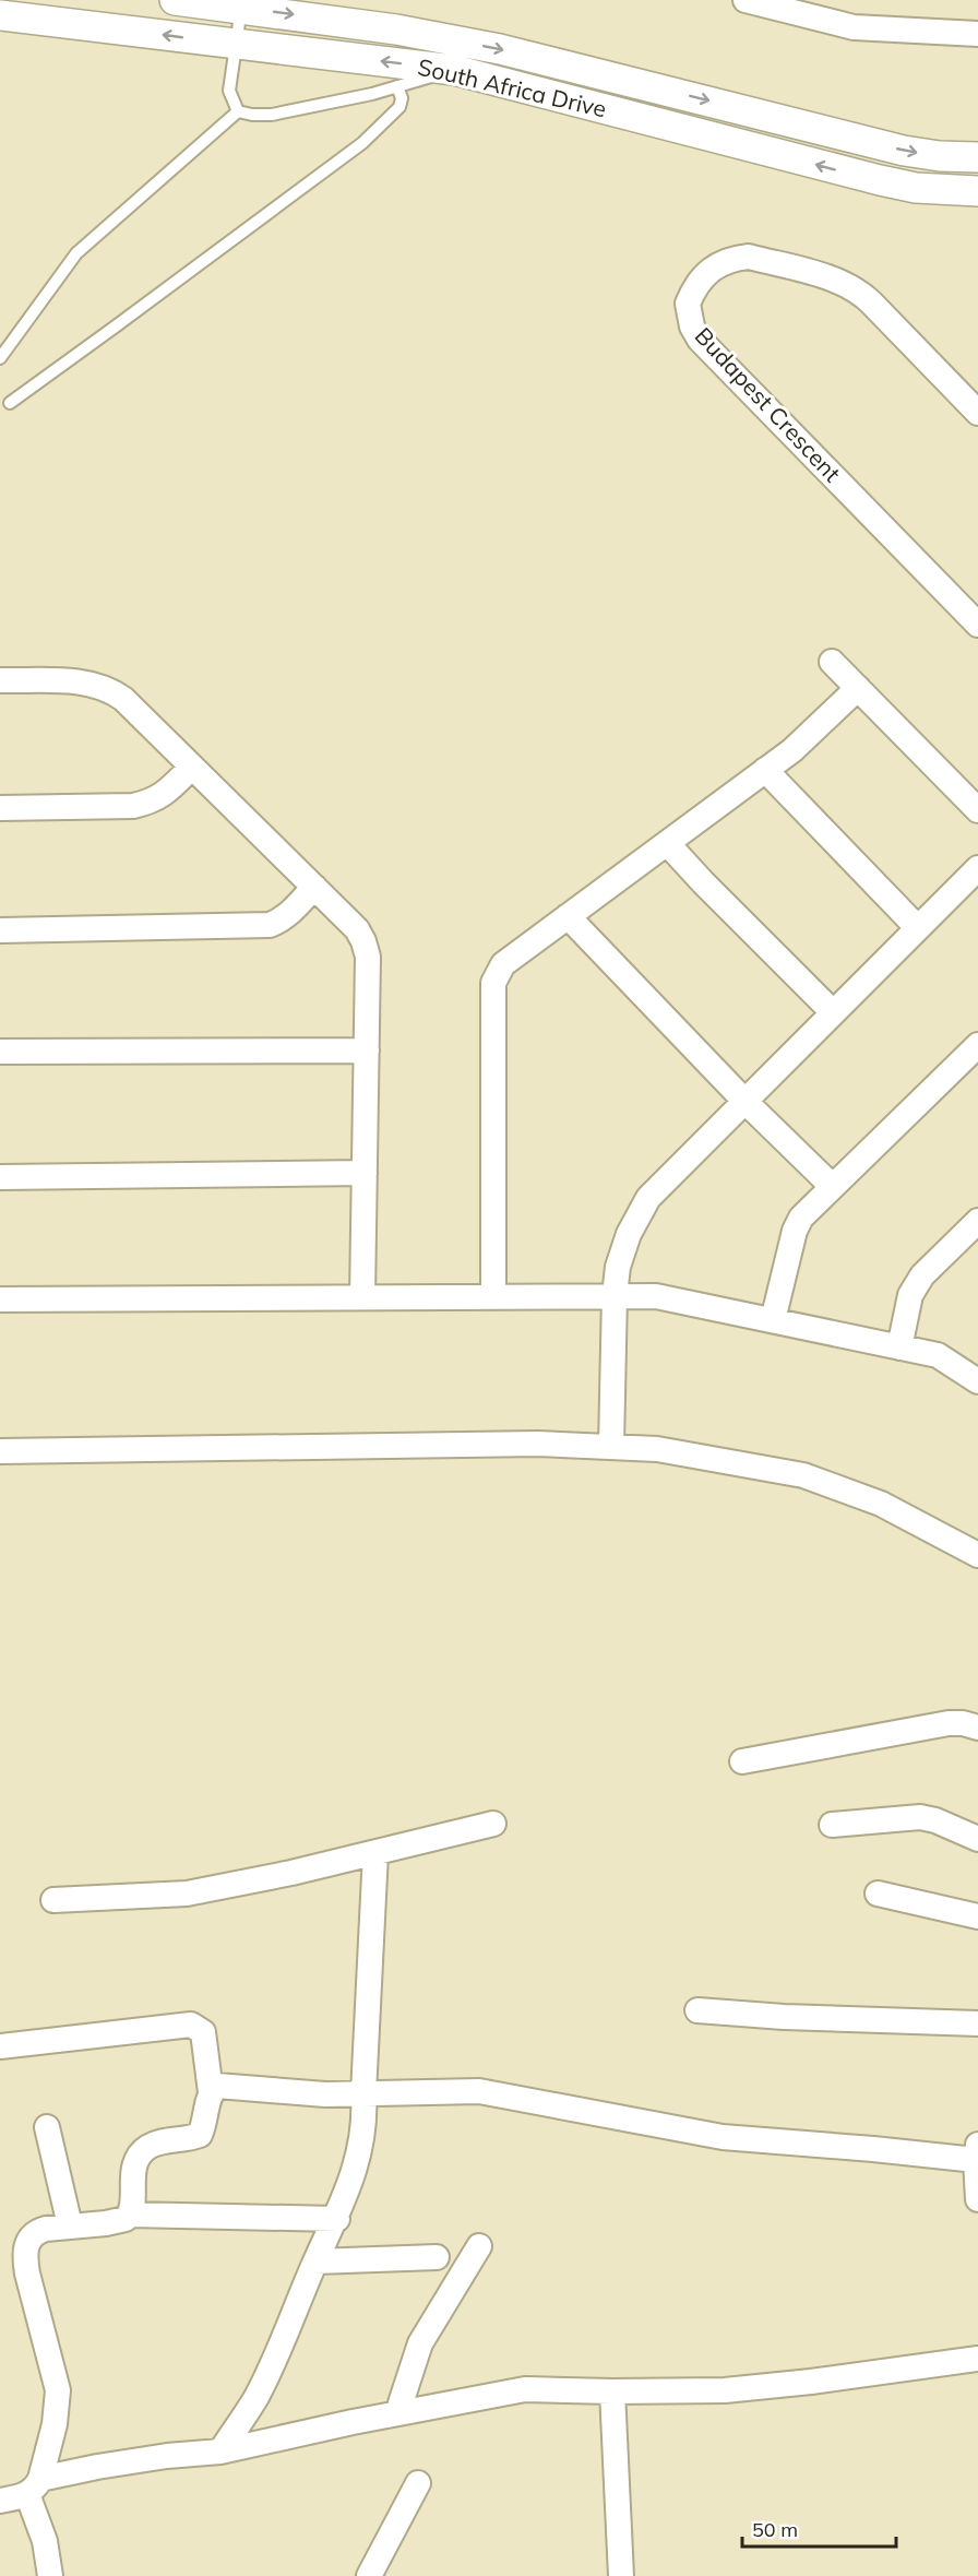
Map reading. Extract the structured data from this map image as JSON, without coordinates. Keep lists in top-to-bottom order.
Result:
{
  "streets": {
    "street": ["South Africa Drive", "Budapest Crescent"]
  },
  "scale_bar": "50 m"
}
